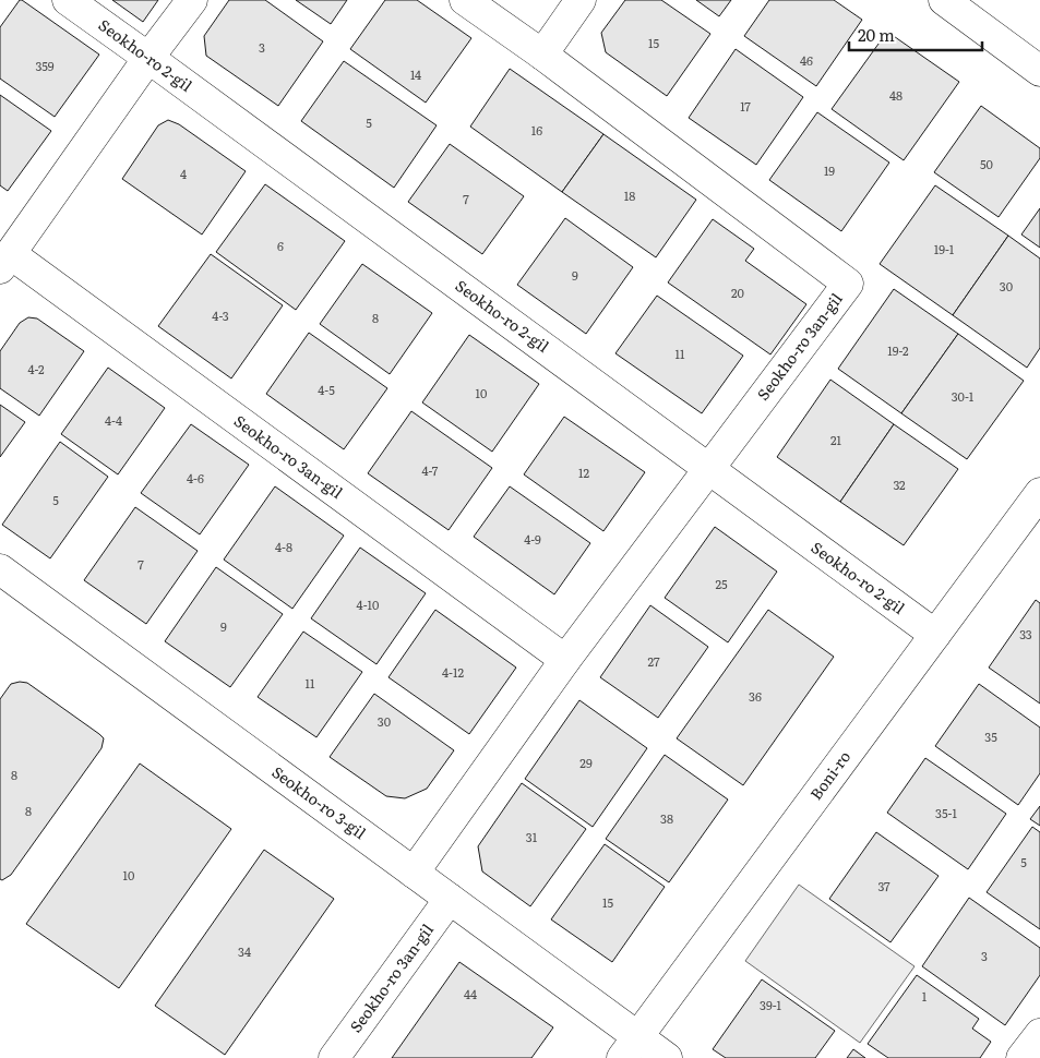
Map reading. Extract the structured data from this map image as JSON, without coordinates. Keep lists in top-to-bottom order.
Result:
{
  "streets": {
    "street": [
      "Seokho-ro 2-gil",
      "Seokho-ro 3an-gil",
      "Boni-ro",
      "Seokho-ro 3-gil"
    ]
  },
  "crossings": [
    ["Seokho-ro 2-gil", "Seokho-ro 3an-gil"],
    ["Seokho-ro 2-gil", "Boni-ro"],
    ["Seokho-ro 3an-gil", "Seokho-ro 3-gil"],
    ["Boni-ro", "Seokho-ro 3-gil"]
  ],
  "house_numbers": [
    "15",
    "3",
    "46",
    "359",
    "14",
    "48",
    "17",
    "5",
    "16",
    "50",
    "19",
    "4",
    "18",
    "7",
    "6",
    "19-1",
    "9",
    "30",
    "20",
    "4-3",
    "8",
    "19-2",
    "11",
    "4-2",
    "4-5",
    "10",
    "30-1",
    "4-4",
    "21",
    "4-7",
    "12",
    "4-6",
    "32",
    "5",
    "4-9",
    "4-8",
    "7",
    "25",
    "4-10",
    "9",
    "33",
    "27",
    "4-12",
    "11",
    "36",
    "30",
    "35",
    "29",
    "8",
    "8",
    "35-1",
    "38",
    "31",
    "5",
    "10",
    "37",
    "15",
    "34",
    "3",
    "44",
    "1",
    "39-1"
  ],
  "scale_bar": "20 m"
}
